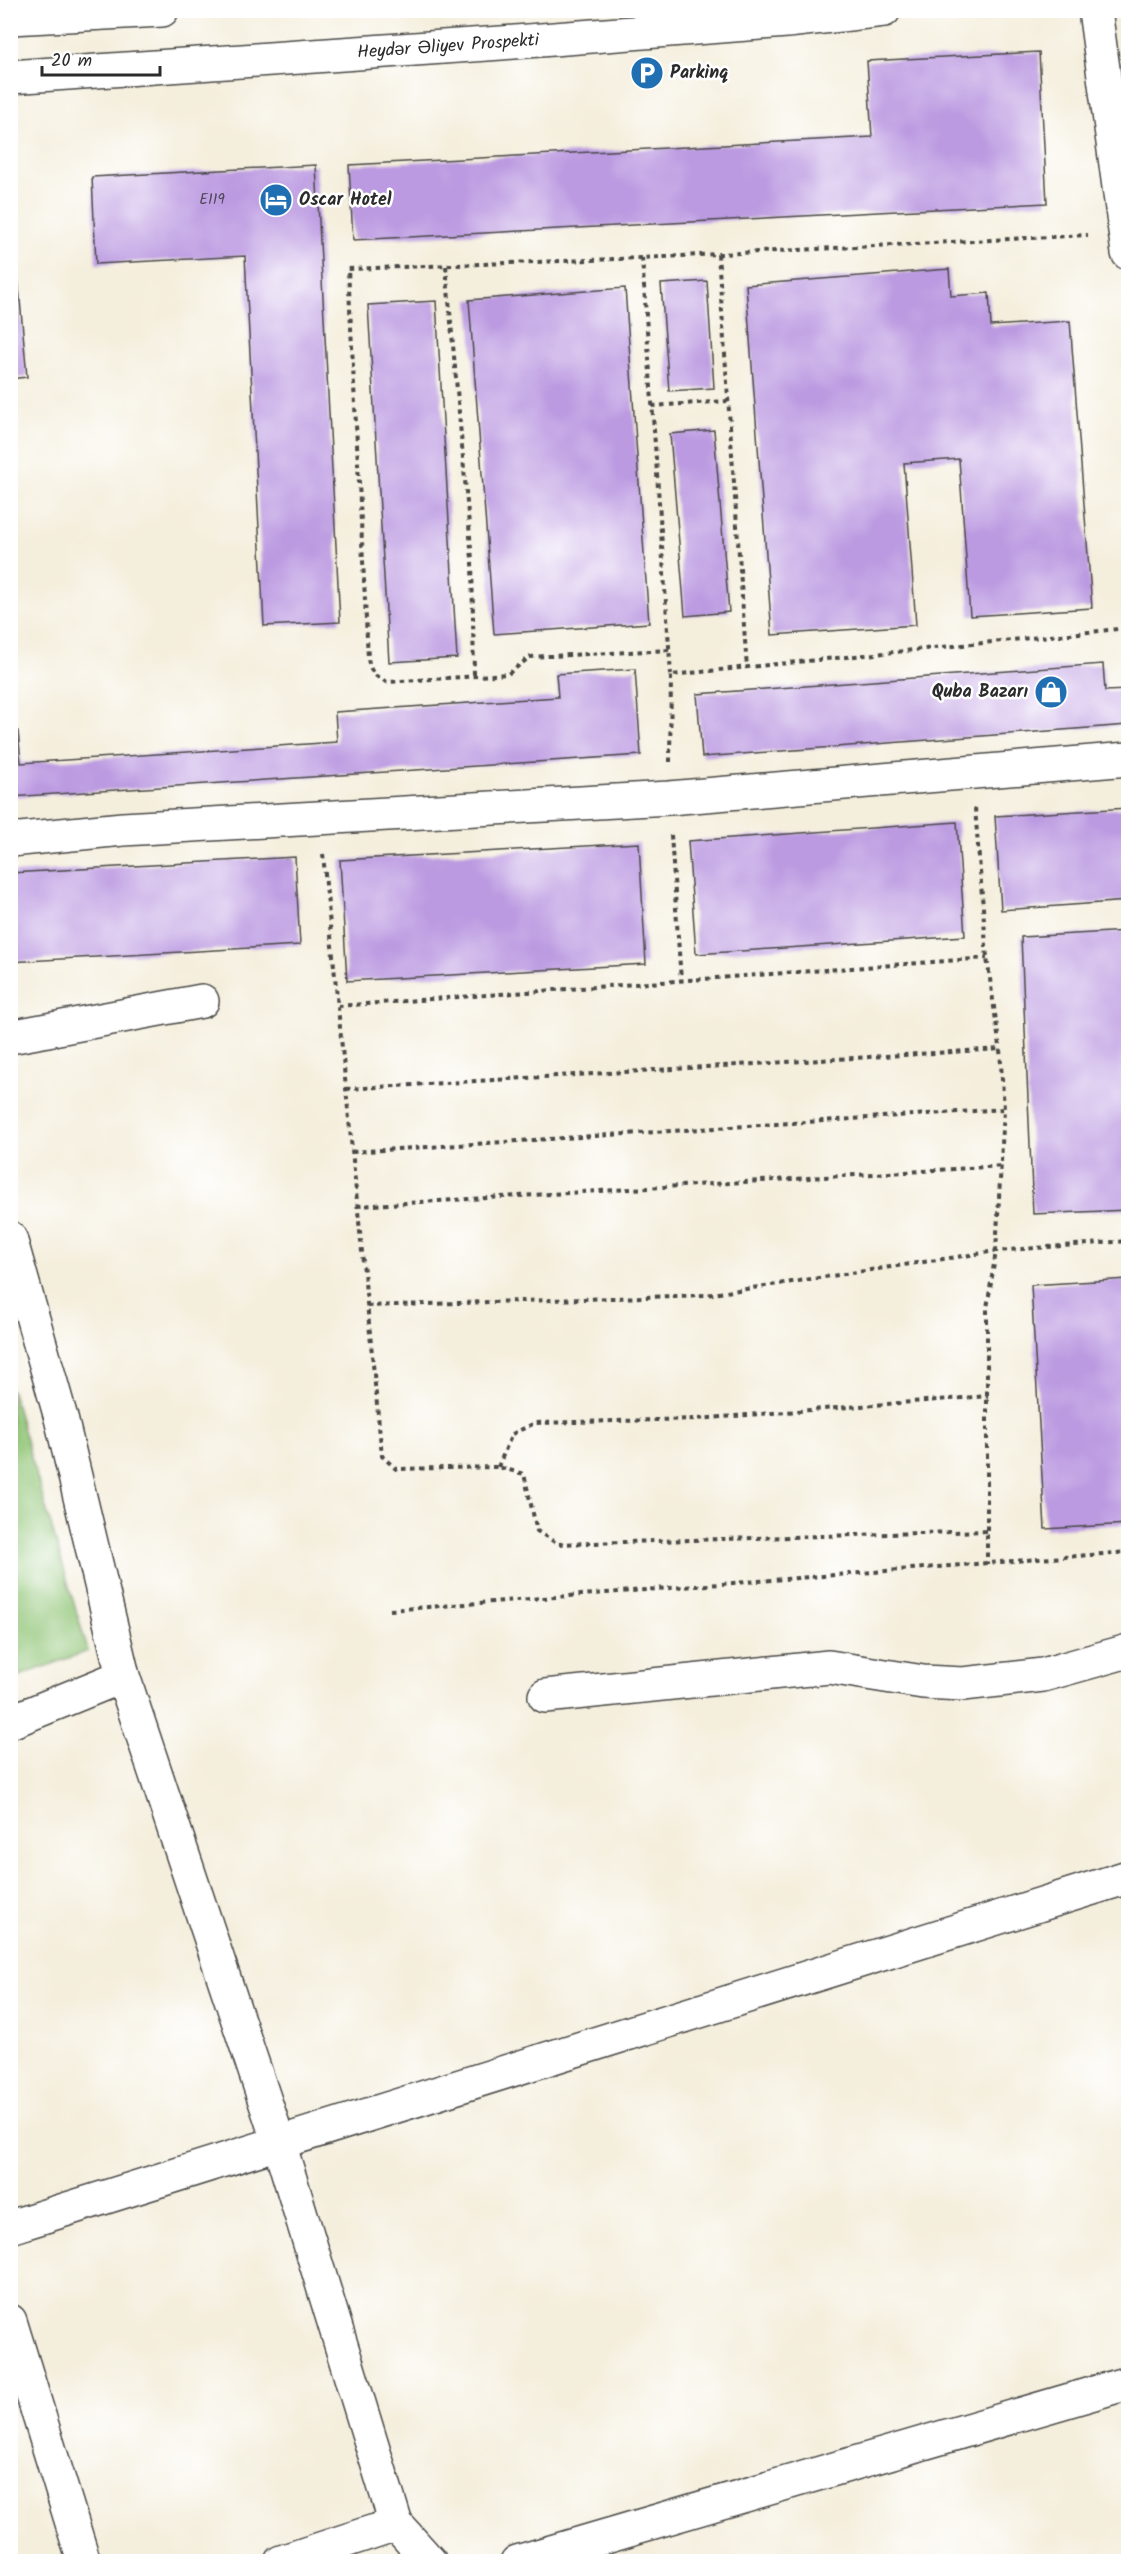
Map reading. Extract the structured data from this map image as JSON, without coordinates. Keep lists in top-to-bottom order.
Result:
{
  "streets": {
    "main road": ["Heydər Əliyev Prospekti"]
  },
  "places": {
    "parking": ["Parkinq"],
    "hotel": ["Oscar Hotel"],
    "shop": ["Quba Bazarı"]
  },
  "house_numbers": ["E119"],
  "scale_bar": "20 m"
}
